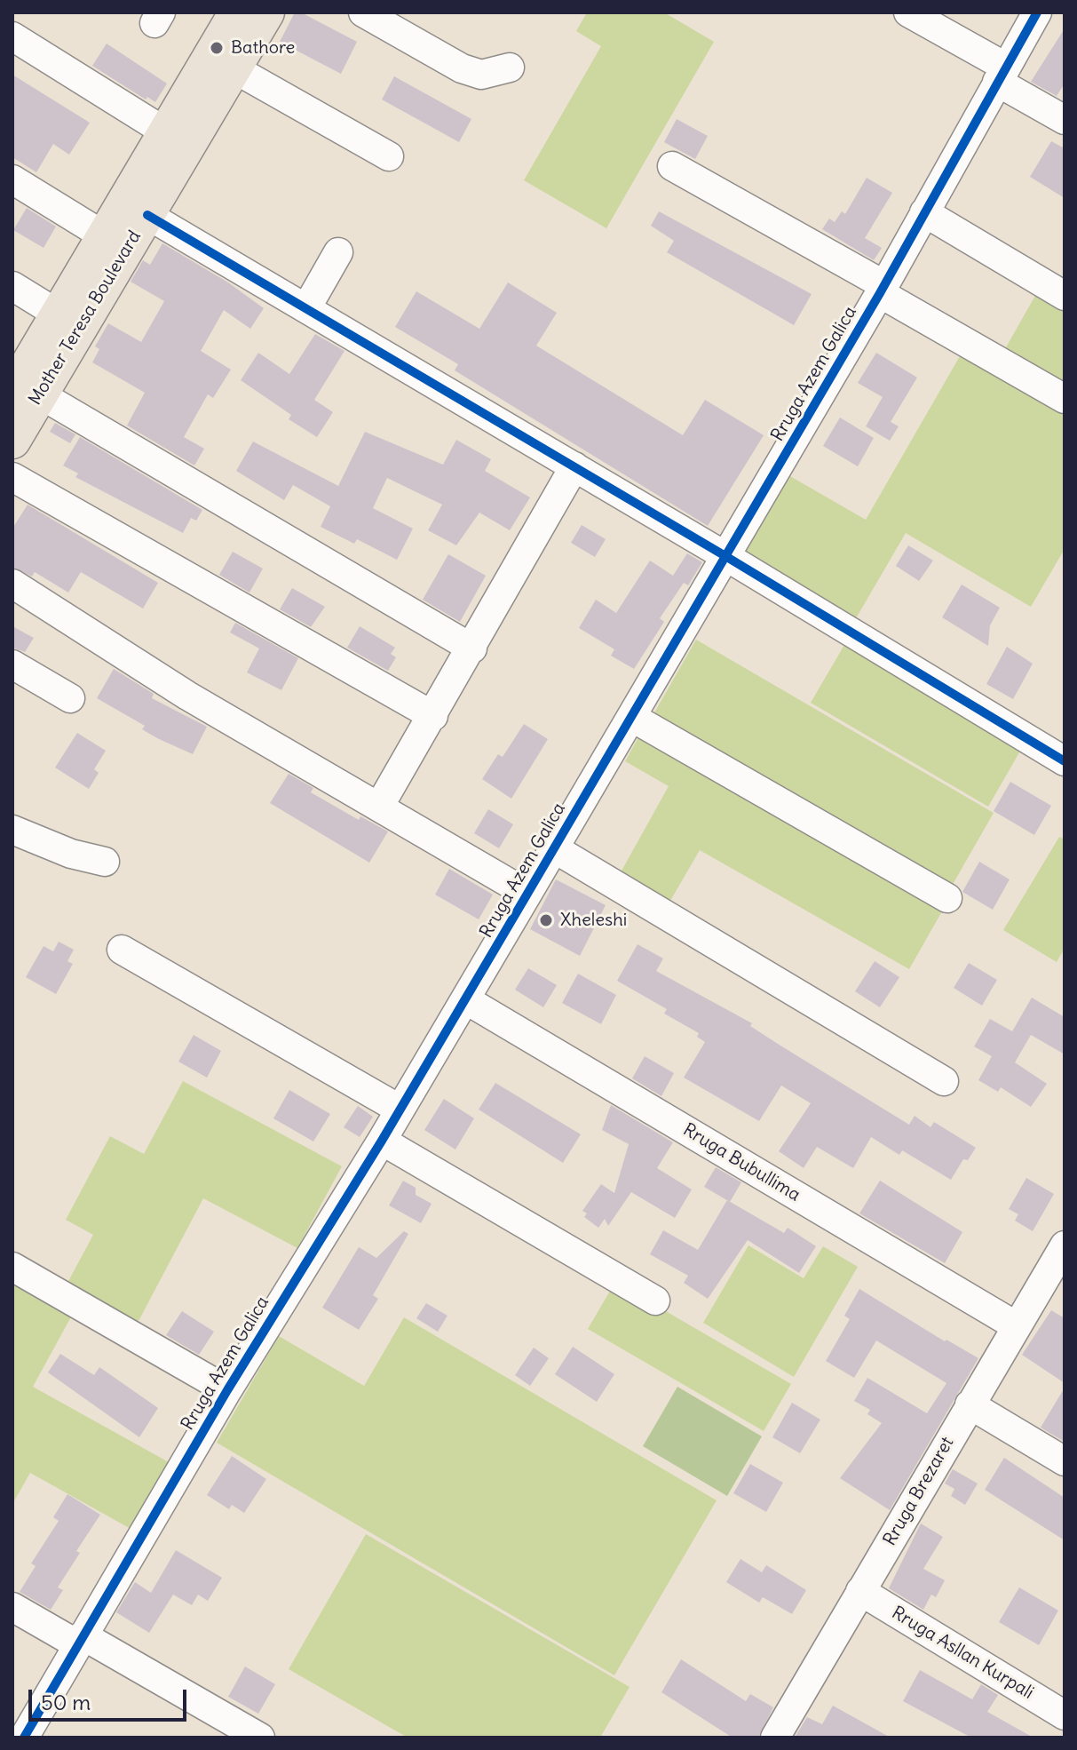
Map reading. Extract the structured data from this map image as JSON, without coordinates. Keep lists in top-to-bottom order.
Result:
{
  "streets": {
    "main road": ["Mother Teresa Boulevard"],
    "street": [
      "Rruga Azem Galica",
      "Rruga Bubullima",
      "Rruga Brezaret",
      "Rruga Asllan Kurpali"
    ]
  },
  "crossings": [
    ["Rruga Azem Galica", "Rruga Bubullima"],
    ["Rruga Bubullima", "Rruga Brezaret"],
    ["Rruga Brezaret", "Rruga Asllan Kurpali"]
  ],
  "places": ["Bathore", "Xheleshi"],
  "scale_bar": "50 m"
}
